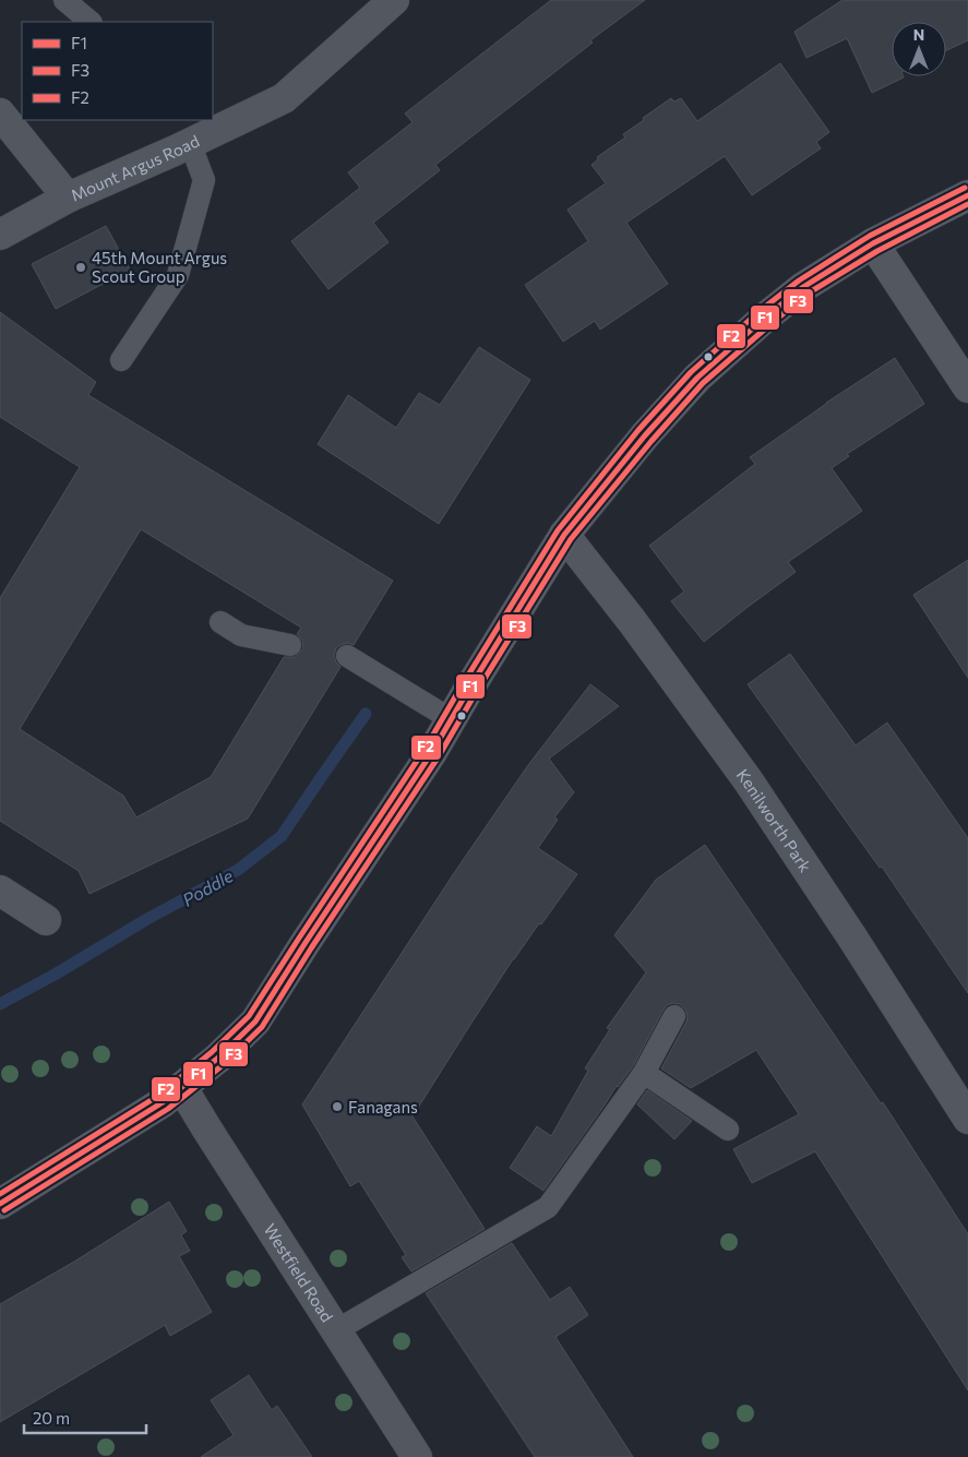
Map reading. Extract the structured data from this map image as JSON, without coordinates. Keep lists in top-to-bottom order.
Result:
{
  "streets": {
    "street": ["Mount Argus Road", "Kenilworth Park", "Westfield Road"]
  },
  "water": ["Poddle"],
  "places": ["45th Mount Argus Scout Group", "Fanagans"],
  "lines": ["transit line F2", "transit line F1", "transit line F3"],
  "legend": ["F1", "F3", "F2"],
  "scale_bar": "20 m",
  "north": "top"
}
